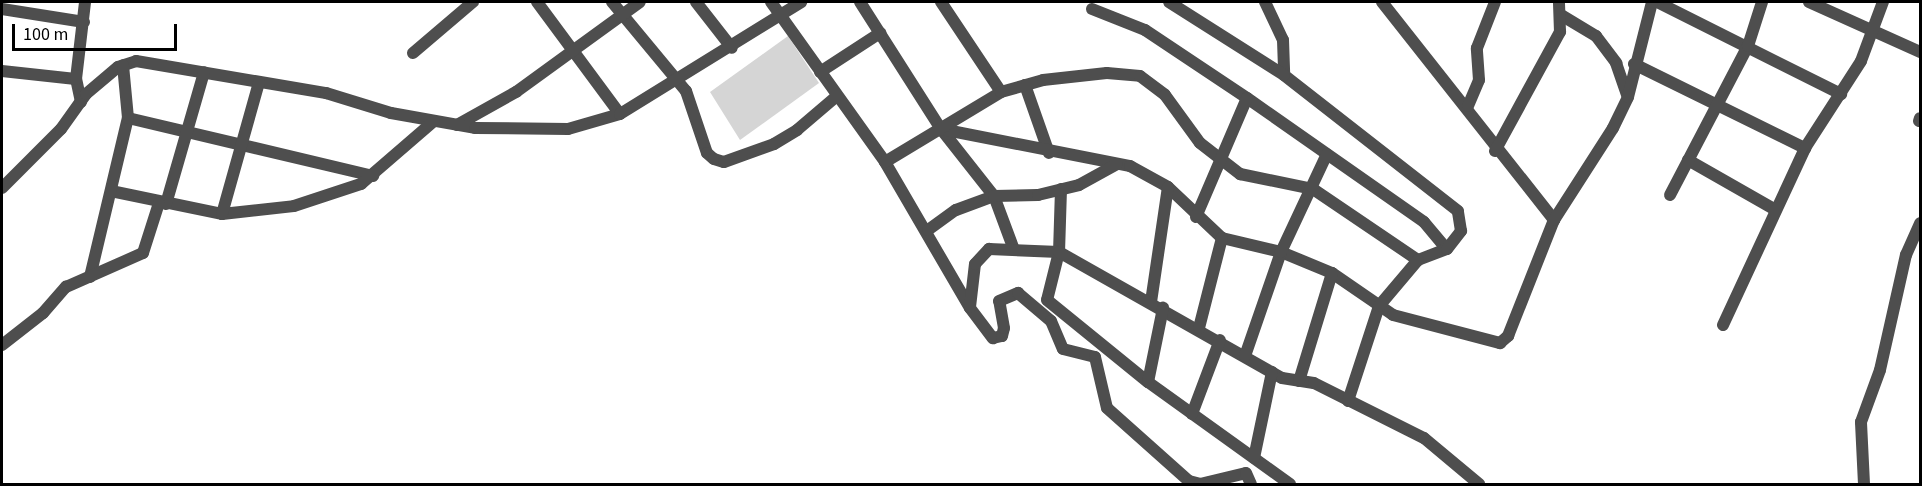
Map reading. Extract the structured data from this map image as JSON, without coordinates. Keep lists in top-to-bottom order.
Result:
{
  "scale_bar": "100 m"
}
